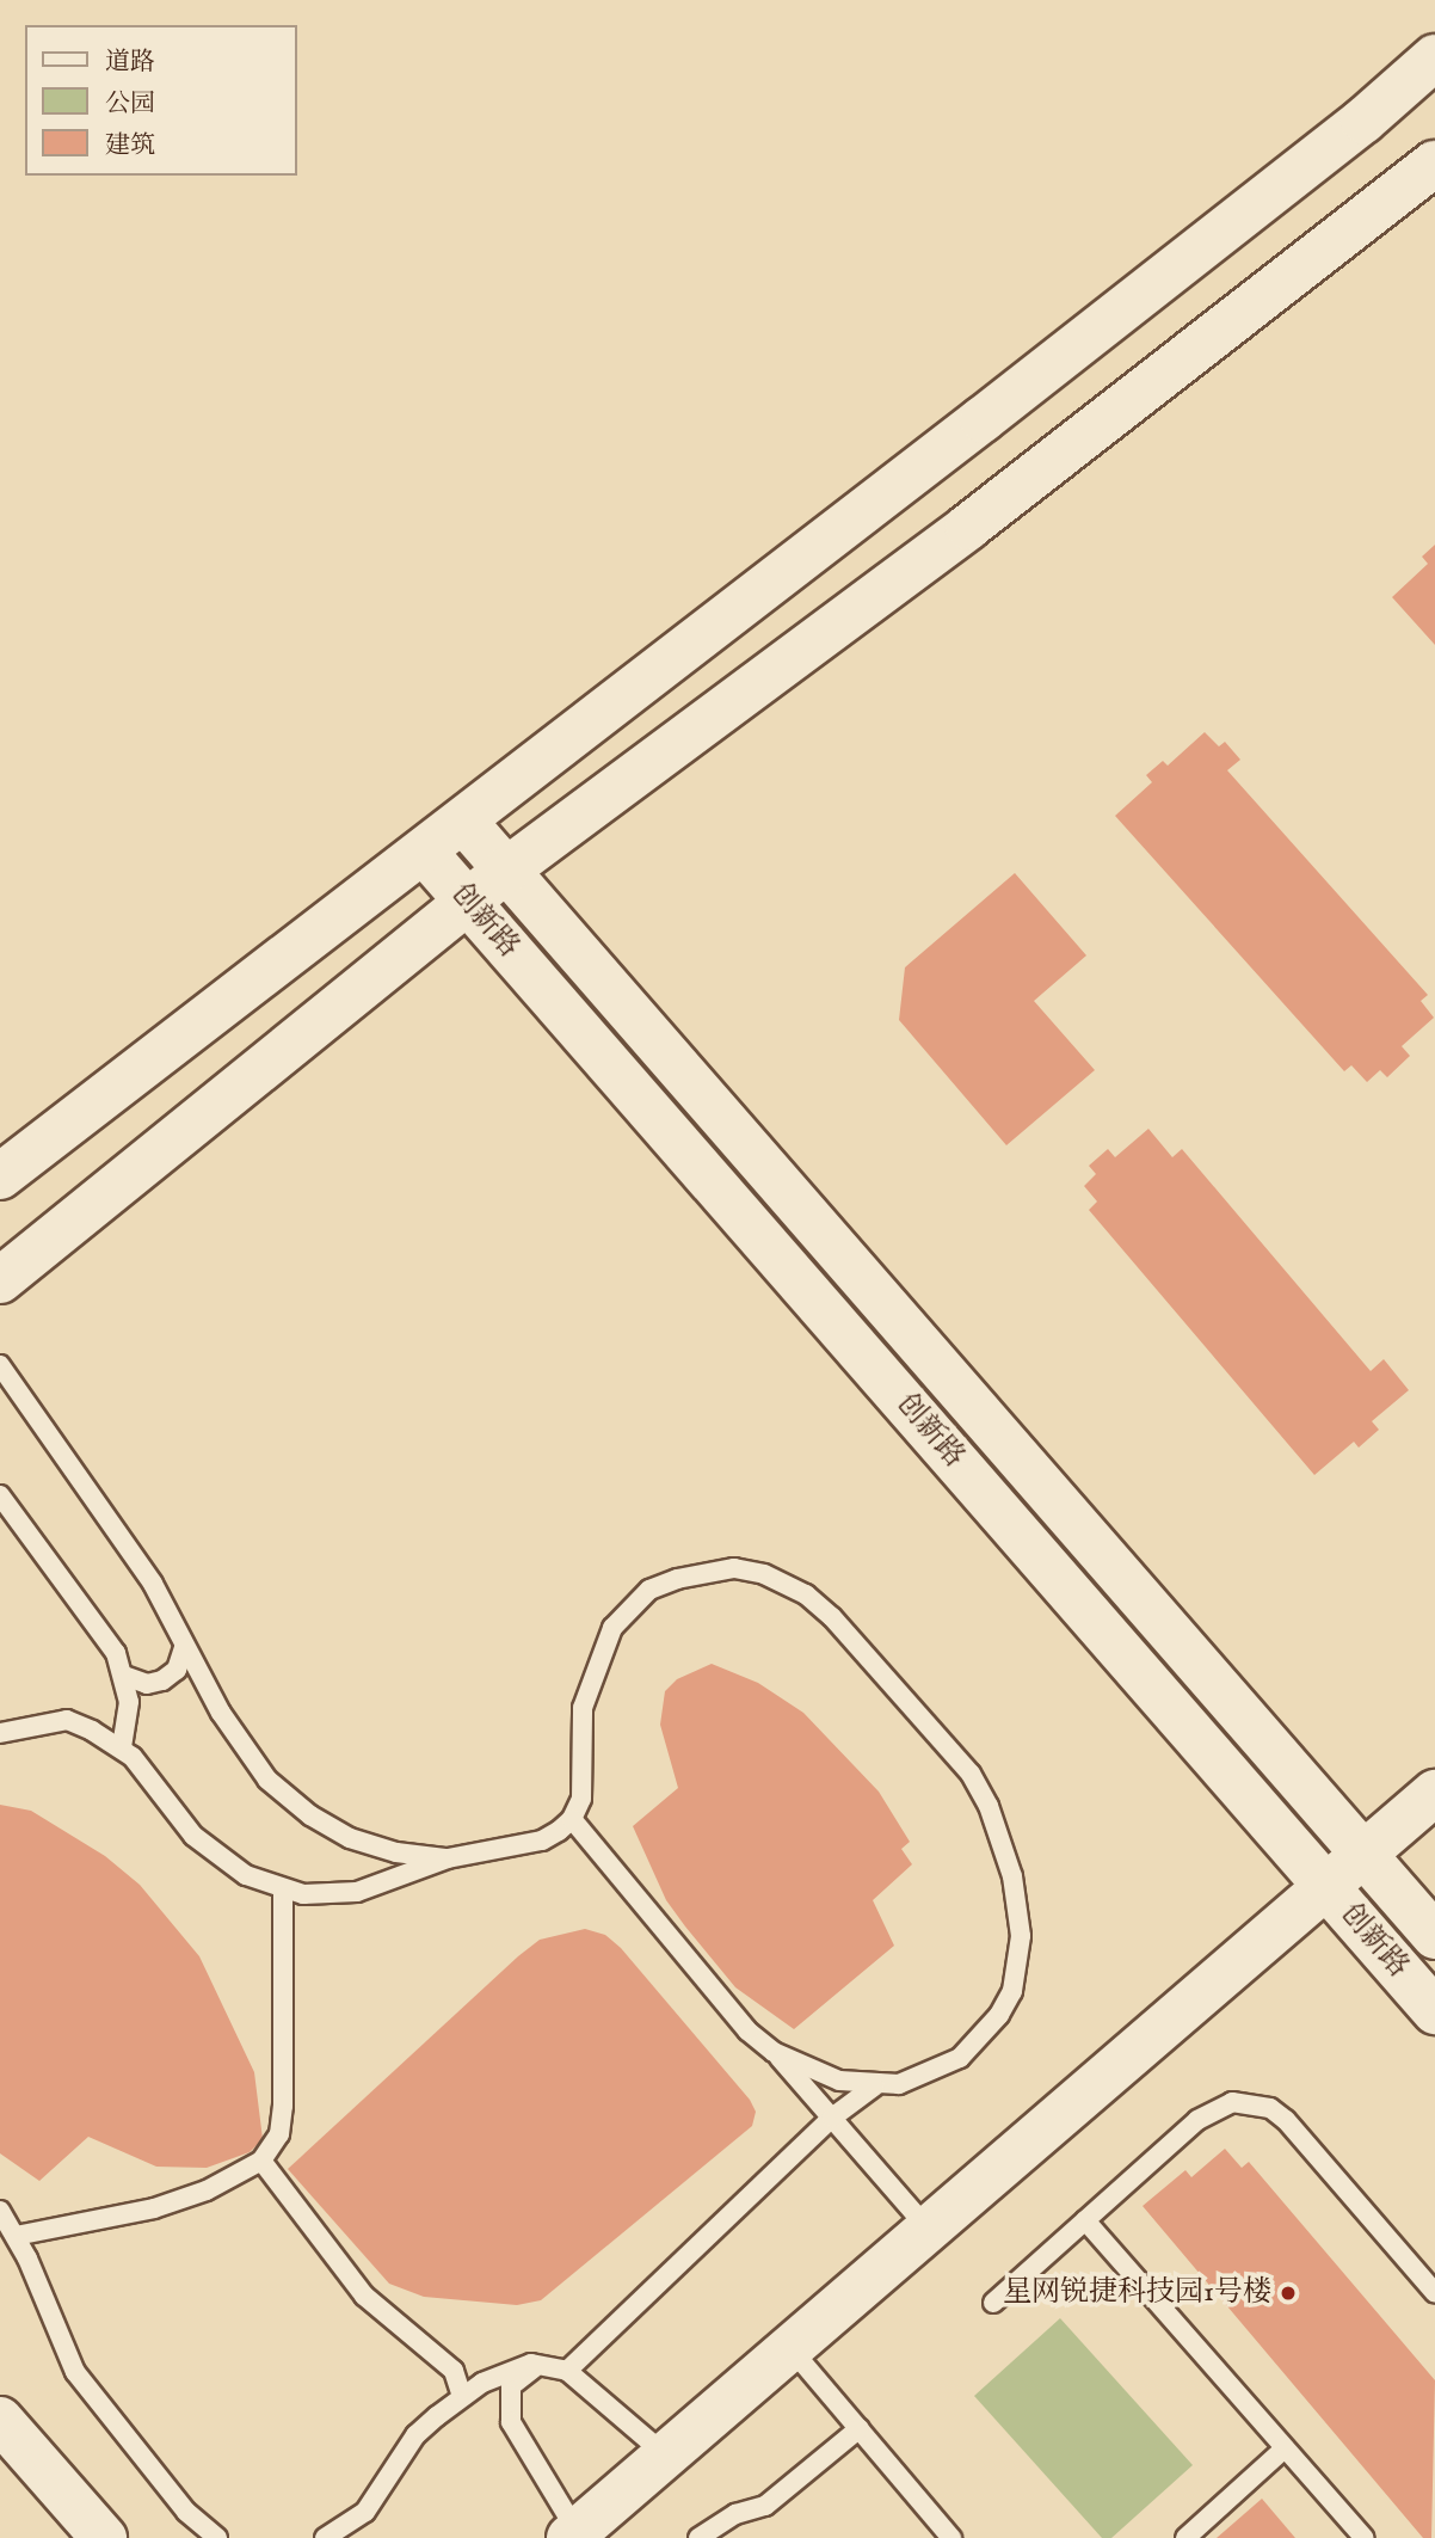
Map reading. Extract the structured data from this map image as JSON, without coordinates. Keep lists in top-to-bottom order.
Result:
{
  "streets": {
    "street": ["创新路"]
  },
  "places": ["星网锐捷科技园1号楼"],
  "legend": ["道路", "公园", "建筑"]
}
